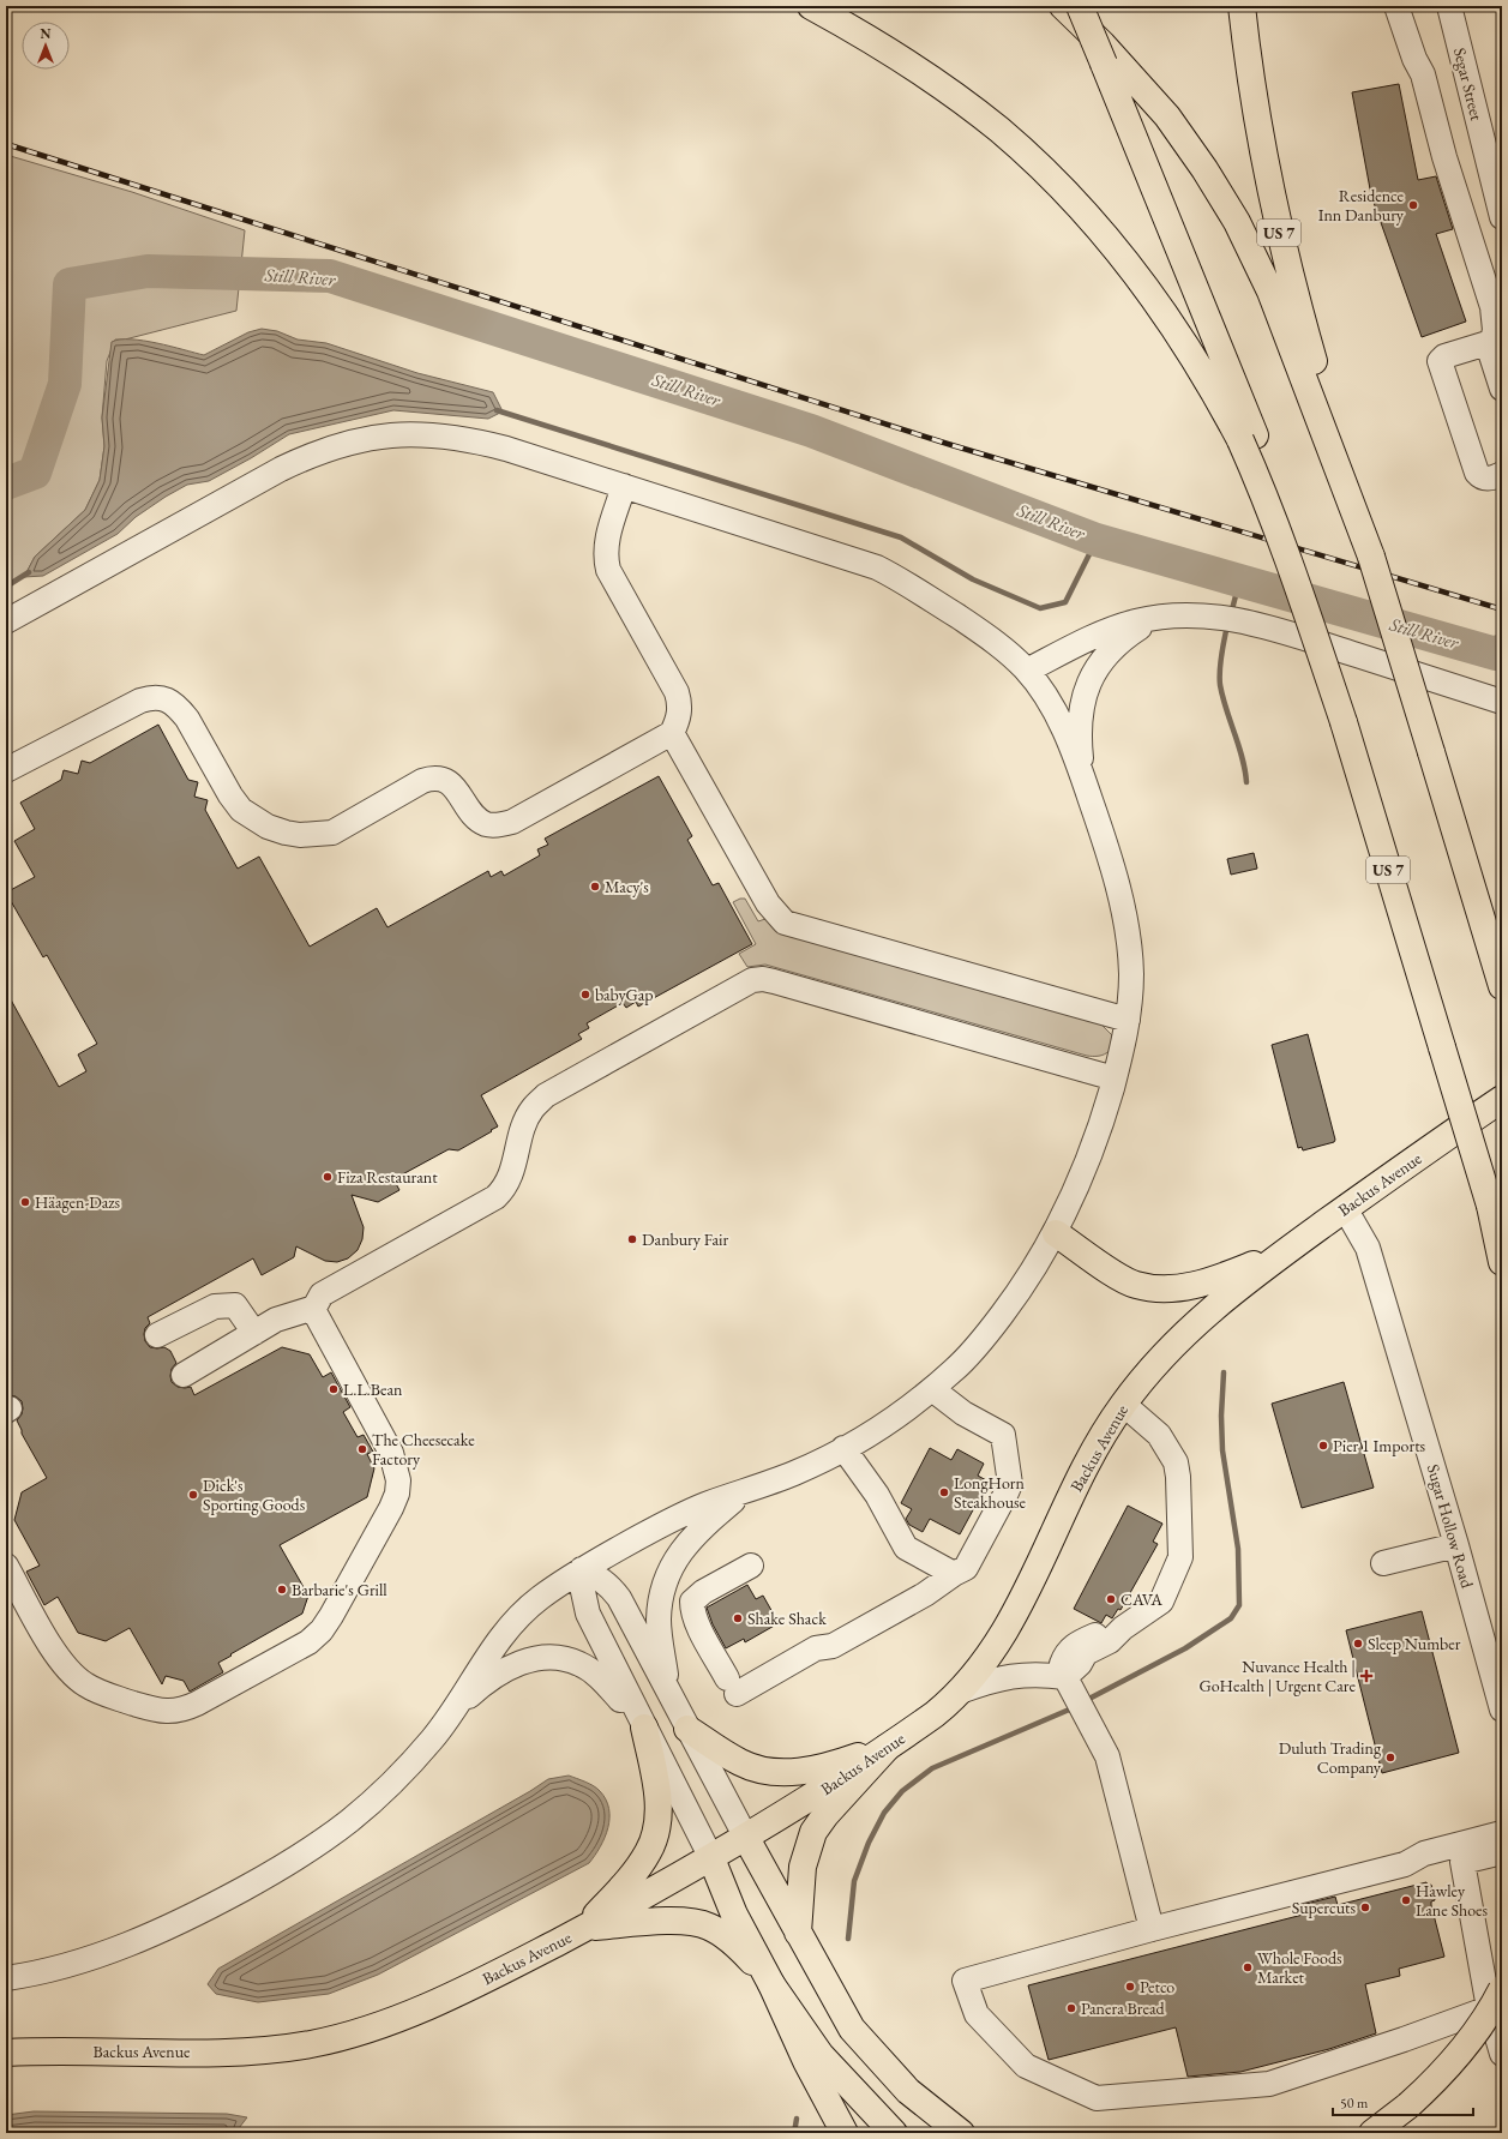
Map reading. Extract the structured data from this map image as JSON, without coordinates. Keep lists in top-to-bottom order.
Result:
{
  "streets": {
    "main road": ["US 7", "Backus Avenue"],
    "street": ["Segar Street", "Sugar Hollow Road"]
  },
  "crossings": [
    ["Backus Avenue", "Sugar Hollow Road"]
  ],
  "water": ["Still River"],
  "places": {
    "other": [
      "Residence Inn Danbury",
      "Macy's",
      "babyGap",
      "Fiza Restaurant",
      "Häagen-Dazs",
      "Danbury Fair",
      "L.L.Bean",
      "Pier 1 Imports",
      "The Cheesecake Factory",
      "LongHorn Steakhouse",
      "Dick's Sporting Goods",
      "Barbarie's Grill",
      "CAVA",
      "Shake Shack",
      "Sleep Number",
      "Duluth Trading Company",
      "Hawley Lane Shoes",
      "Supercuts",
      "Whole Foods Market",
      "Petco",
      "Panera Bread"
    ],
    "health": ["Nuvance Health | GoHealth | Urgent Care"]
  },
  "scale_bar": "50 m",
  "north": "top"
}
